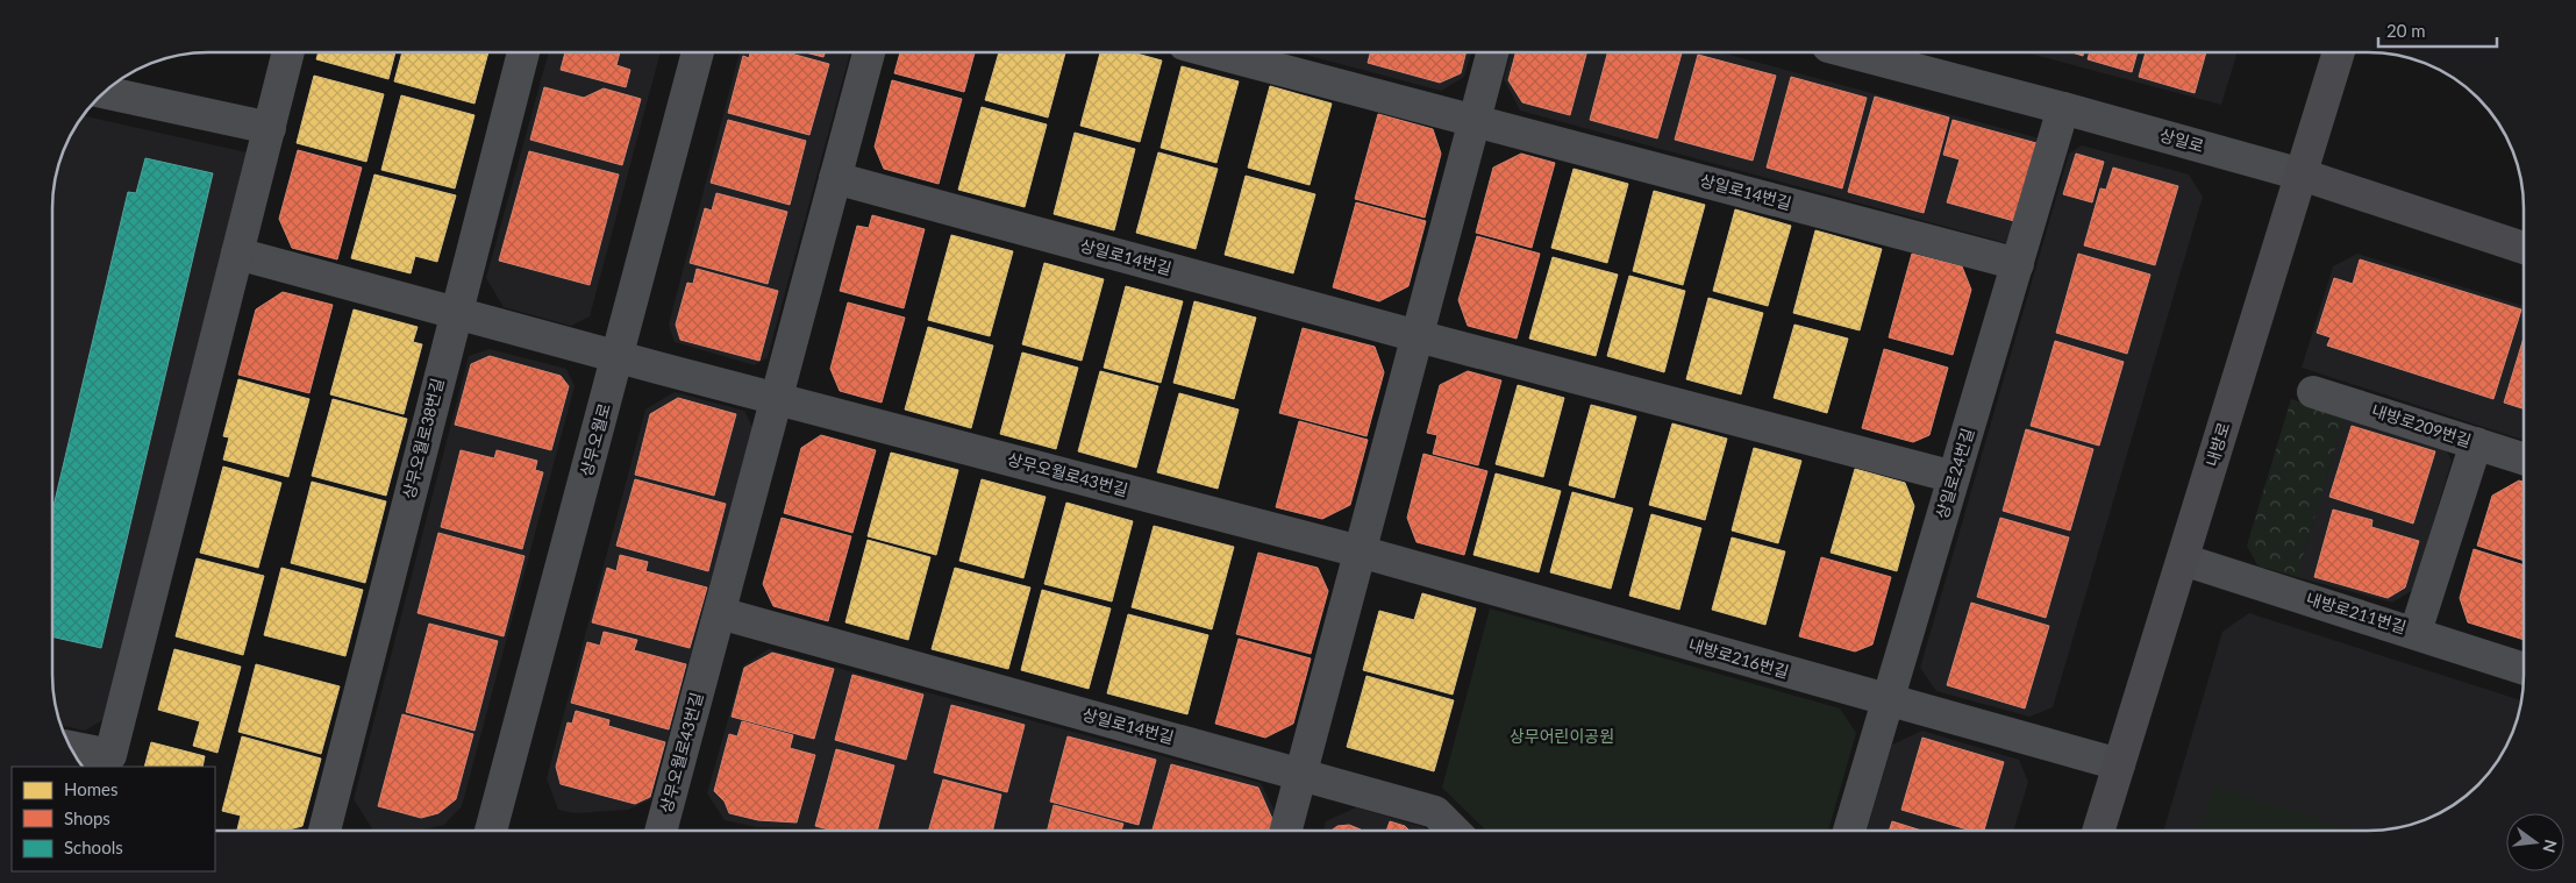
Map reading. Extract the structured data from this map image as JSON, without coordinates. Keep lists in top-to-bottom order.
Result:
{
  "streets": {
    "street": [
      "상일로",
      "상일로14번길",
      "내방로209번길",
      "상무오월로38번길",
      "상무오월로",
      "내방로",
      "상일로24번길",
      "상무오월로43번길",
      "내방로211번길",
      "내방로216번길"
    ]
  },
  "crossings": [
    ["상일로", "내방로"],
    ["상일로", "상일로24번길"],
    ["상일로14번길", "상일로24번길"],
    ["상일로14번길", "상무오월로43번길"],
    ["상무오월로38번길", "상무오월로43번길"],
    ["상무오월로", "상무오월로43번길"],
    ["내방로", "내방로211번길"],
    ["내방로", "내방로216번길"],
    ["상일로24번길", "내방로216번길"],
    ["상무오월로43번길", "내방로216번길"]
  ],
  "parks": ["상무어린이공원"],
  "legend": ["Homes", "Shops", "Schools"],
  "scale_bar": "20 m",
  "north": "right"
}
